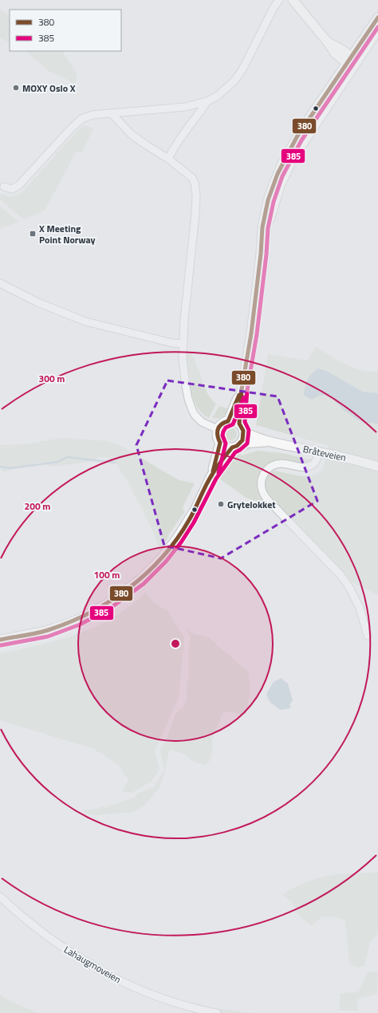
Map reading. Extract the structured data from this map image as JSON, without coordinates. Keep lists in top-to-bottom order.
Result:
{
  "streets": {
    "main road": ["Bråteveien"],
    "street": ["Lahaugmoveien"]
  },
  "places": {
    "other": ["MOXY Oslo X", "Grytelokket"],
    "transit": ["X Meeting Point Norway"]
  },
  "lines": ["transit line 380", "transit line 385"],
  "legend": ["380", "385"],
  "rings": ["300 m", "200 m", "100 m"]
}
